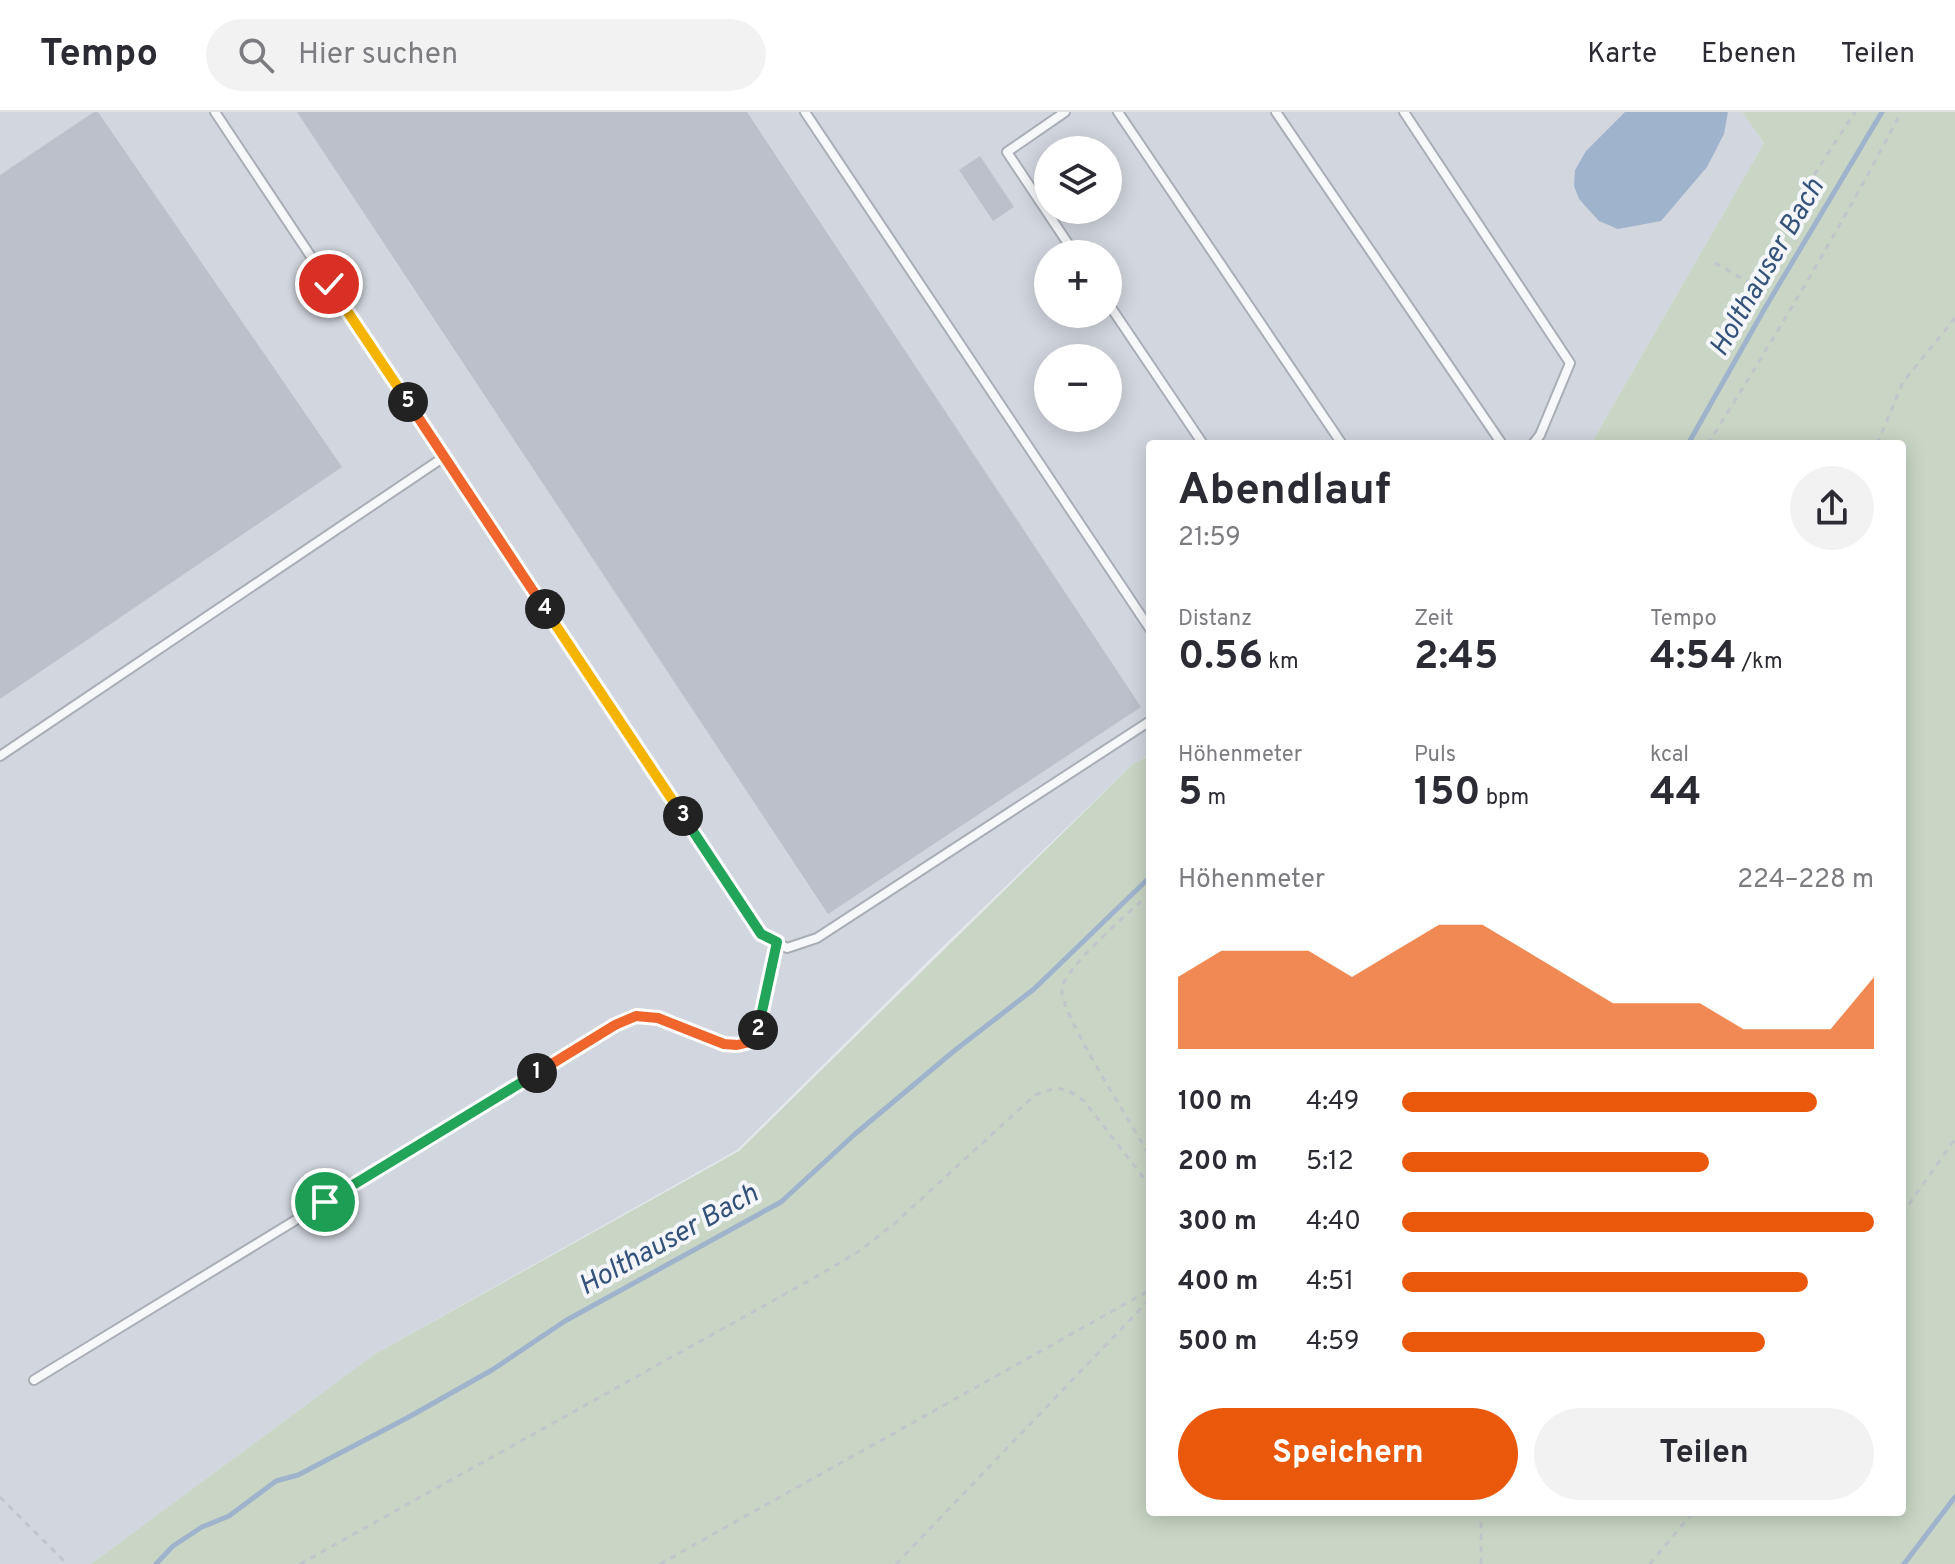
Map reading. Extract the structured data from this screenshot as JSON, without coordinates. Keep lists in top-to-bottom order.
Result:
{
  "water": ["Holthauser Bach"],
  "page": {
    "header": "Tempo",
    "search": "Hier suchen",
    "nav": ["Karte", "Ebenen", "Teilen"],
    "map_buttons": ["+", "−"],
    "pins": [
      "5",
      "4",
      "3",
      "2",
      "1"
    ],
    "heading": ["Abendlauf", "21:59"],
    "stats": [
      ["Distanz", "0.56 km"],
      ["Zeit", "2:45"],
      ["Tempo", "4:54 /km"],
      ["Höhenmeter", "5 m"],
      ["Puls", "150 bpm"],
      ["kcal", "44"]
    ],
    "chart": ["Höhenmeter", "224–228 m"],
    "list": [
      {
        "name": "100 m",
        "note": "4:49"
      },
      {
        "name": "200 m",
        "note": "5:12"
      },
      {
        "name": "300 m",
        "note": "4:40"
      },
      {
        "name": "400 m",
        "note": "4:51"
      },
      {
        "name": "500 m",
        "note": "4:59"
      }
    ],
    "buttons": ["Speichern", "Teilen"]
  }
}
